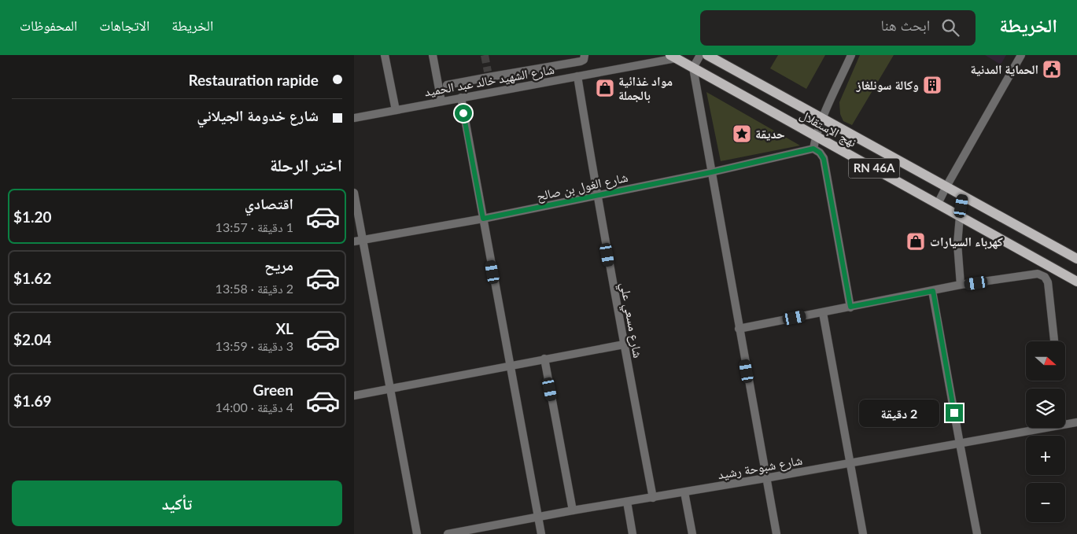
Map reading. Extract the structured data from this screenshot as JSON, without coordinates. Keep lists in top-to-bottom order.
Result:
{
  "streets": {
    "main road": ["نهج الإستقلال", "RN 46A"],
    "street": [
      "شارع الشهيد خالد عبد الحميد",
      "شارع الغول بن صالح",
      "شارع مسعي علي",
      "شارع شبوحة رشيد"
    ]
  },
  "crossings": [
    ["شارع الشهيد خالد عبد الحميد", "نهج الإستقلال"],
    ["شارع الشهيد خالد عبد الحميد", "شارع مسعي علي"],
    ["شارع الغول بن صالح", "شارع مسعي علي"],
    ["شارع مسعي علي", "شارع شبوحة رشيد"]
  ],
  "places": {
    "public building": ["الحماية المدنية"],
    "building": ["وكالة سونلغاز"],
    "shop": ["مواد غذائية بالجملة", "كهرباء السيارات"],
    "place": ["حديقة"]
  },
  "north": "right",
  "page": {
    "header": "الخريطة",
    "search": "ابحث هنا",
    "nav": ["الخريطة", "الاتجاهات", "المحفوظات"],
    "banner": ["Restauration rapide", "شارع خدومة الجيلاني"],
    "heading": "اختر الرحلة",
    "list": [
      {
        "name": "اقتصادي",
        "note": "1 دقيقة · 13:57",
        "value": "$1.20"
      },
      {
        "name": "مريح",
        "note": "2 دقيقة · 13:58",
        "value": "$1.62"
      },
      {
        "name": "XL",
        "note": "3 دقيقة · 13:59",
        "value": "$2.04"
      },
      {
        "name": "Green",
        "note": "4 دقيقة · 14:00",
        "value": "$1.69"
      }
    ],
    "map_buttons": ["+", "−"],
    "bubble": "2 دقيقة",
    "buttons": "تأكيد"
  }
}
